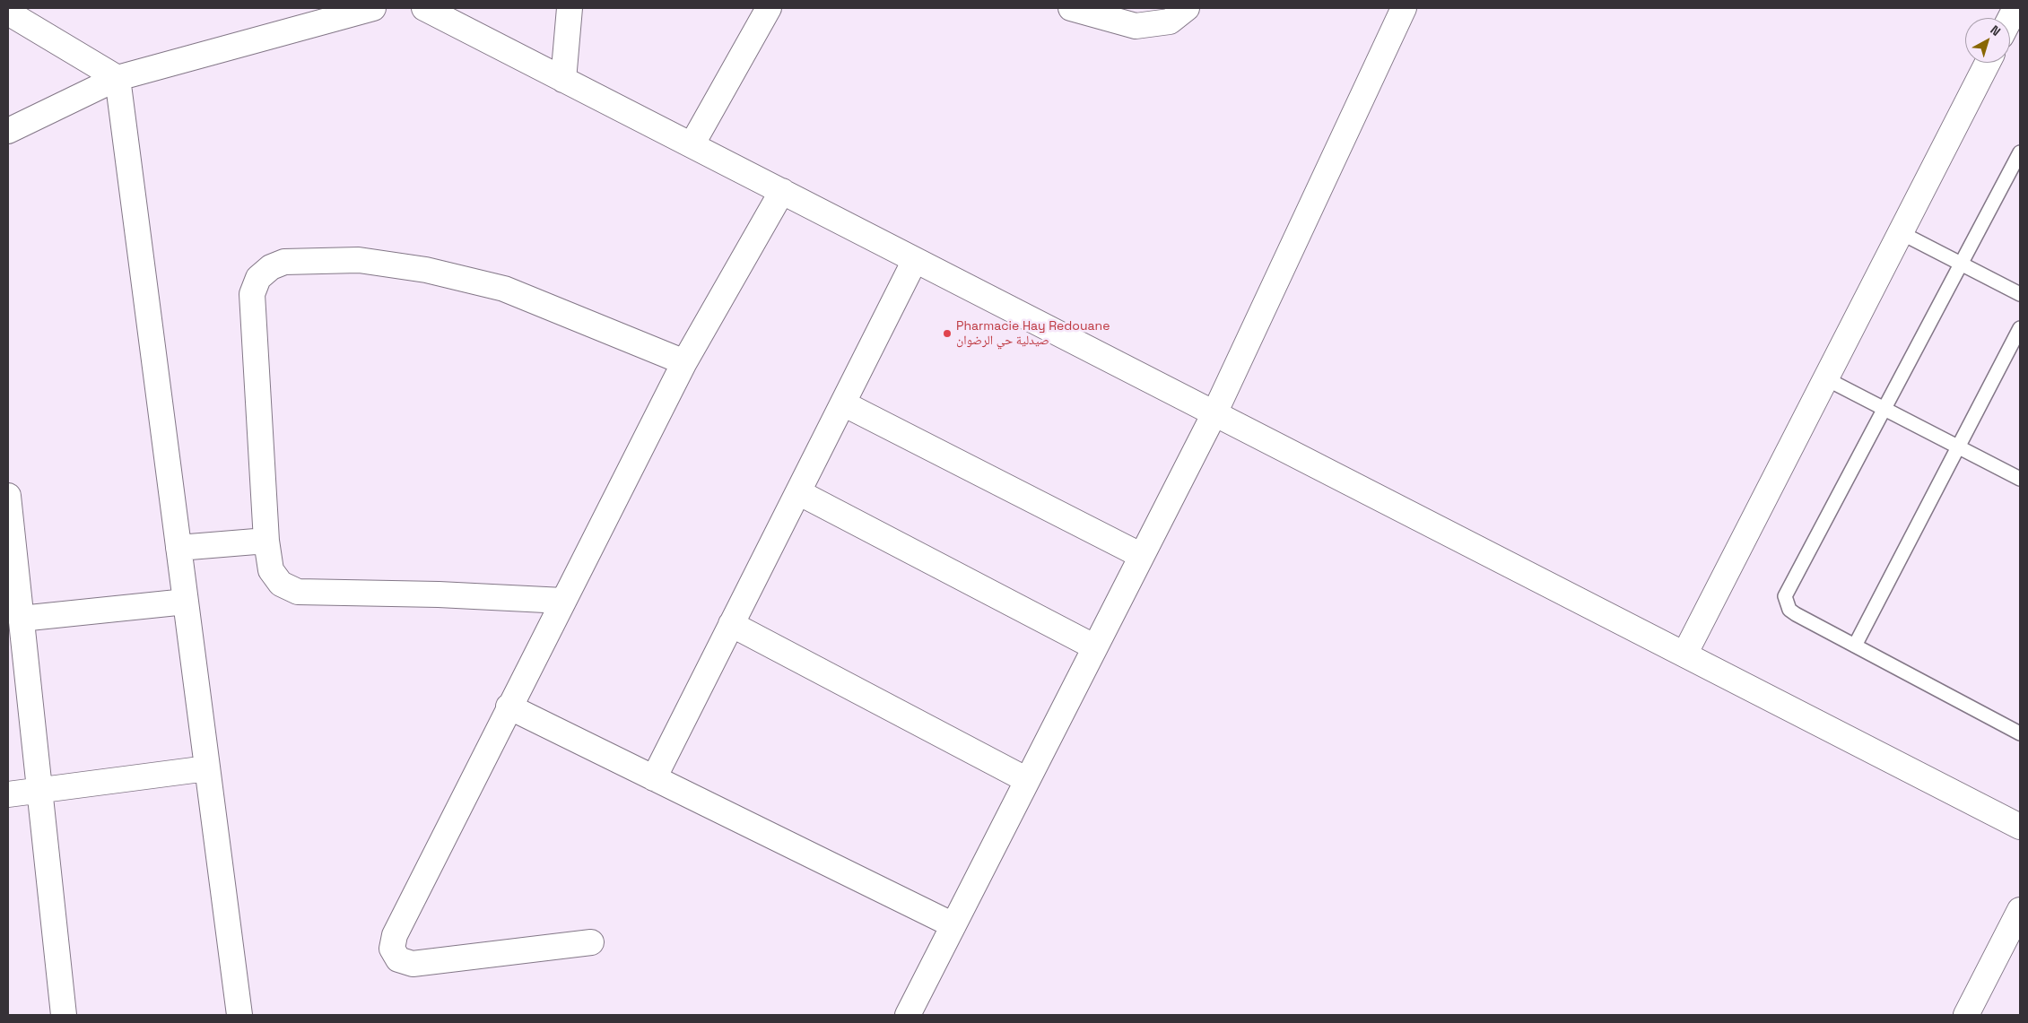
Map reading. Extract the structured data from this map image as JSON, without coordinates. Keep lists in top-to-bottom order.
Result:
{
  "places": ["Pharmacie Hay Redouane صيدلية حي الرضوان"],
  "north": "top right"
}
